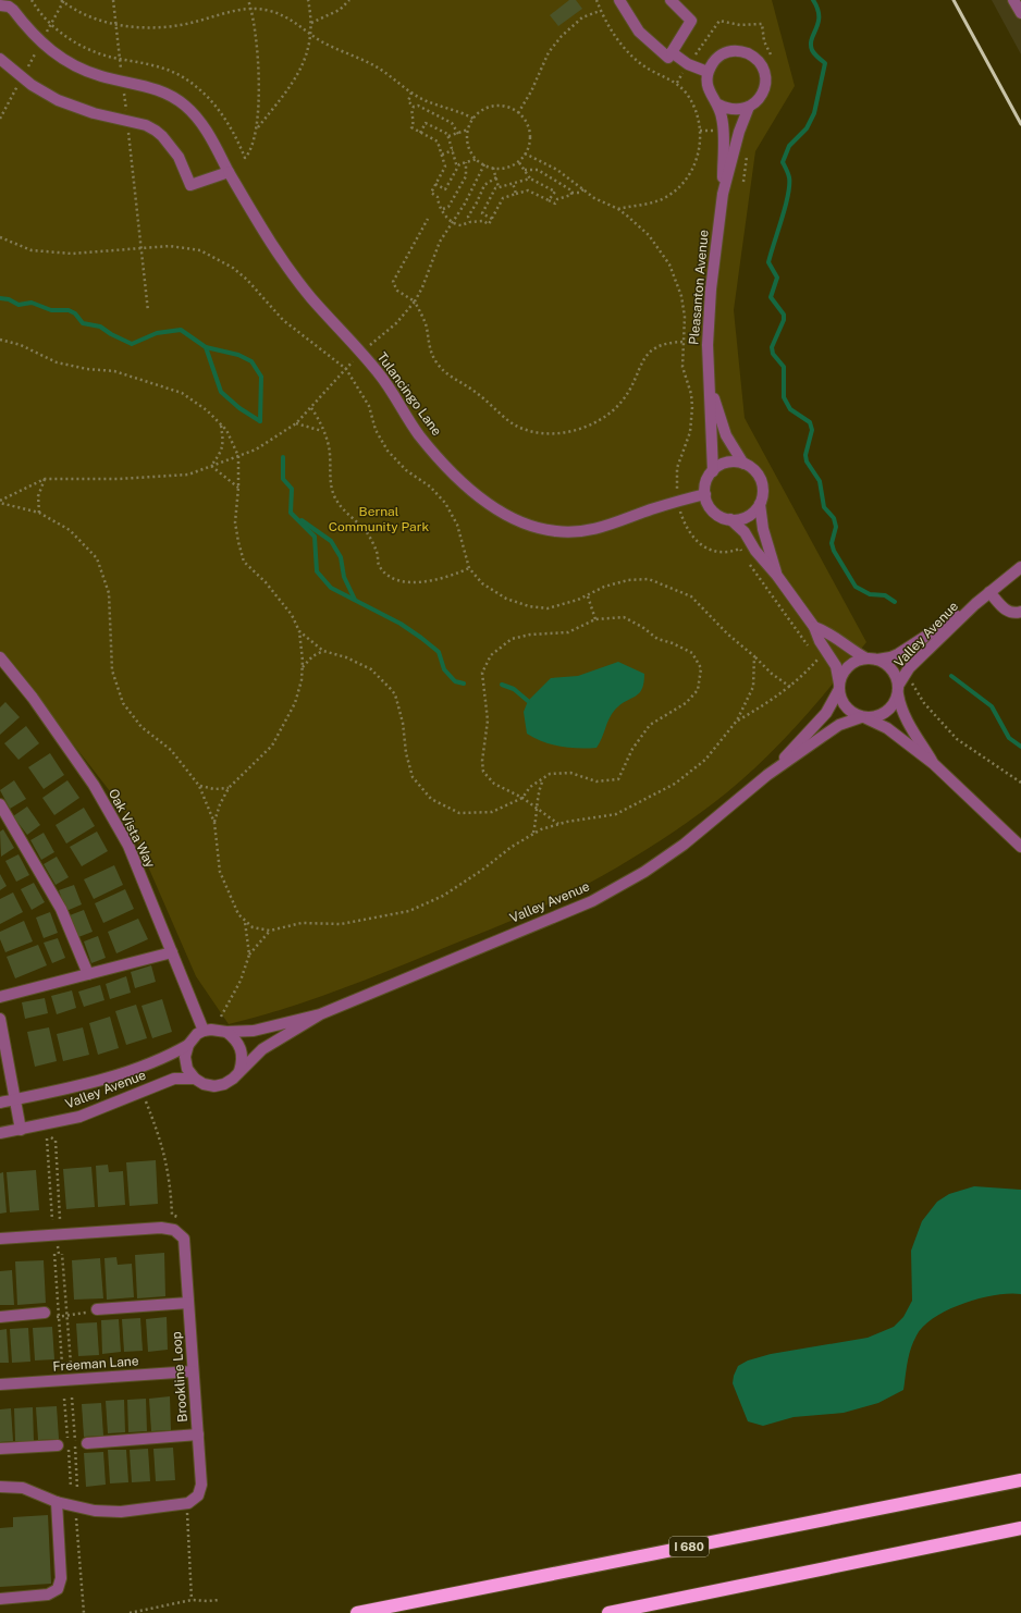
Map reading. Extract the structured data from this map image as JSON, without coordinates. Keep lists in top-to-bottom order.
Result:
{
  "streets": {
    "highway": ["I 680"],
    "street": [
      "Pleasanton Avenue",
      "Tulancingo Lane",
      "Valley Avenue",
      "Oak Vista Way",
      "Freeman Lane",
      "Brookline Loop"
    ]
  },
  "crossings": [
    ["Pleasanton Avenue", "Tulancingo Lane"],
    ["Valley Avenue", "Oak Vista Way"],
    ["Freeman Lane", "Brookline Loop"]
  ],
  "parks": ["Bernal Community Park"]
}
